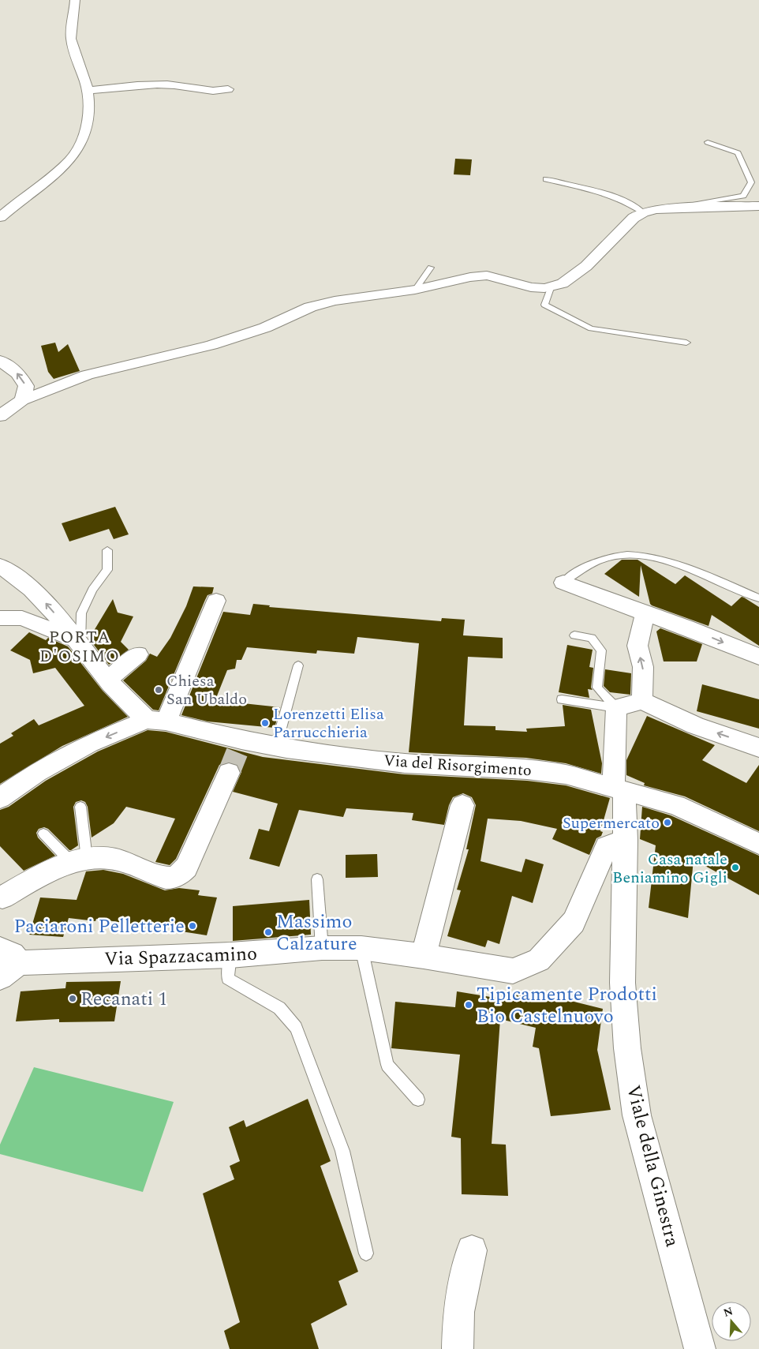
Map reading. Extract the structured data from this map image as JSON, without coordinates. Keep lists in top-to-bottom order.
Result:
{
  "streets": {
    "street": ["Via del Risorgimento", "Via Spazzacamino", "Viale della Ginestra"]
  },
  "crossings": [
    ["Via del Risorgimento", "Viale della Ginestra"],
    ["Via Spazzacamino", "Viale della Ginestra"]
  ],
  "districts": ["PORTA D'OSIMO"],
  "places": [
    "Chiesa San Ubaldo",
    "Lorenzetti Elisa Parrucchieria",
    "Supermercato",
    "Casa natale Beniamino Gigli",
    "Paciaroni Pelletterie",
    "Massimo Calzature",
    "Recanati 1",
    "Tipicamente Prodotti Bio Castelnuovo"
  ],
  "north": "top"
}
